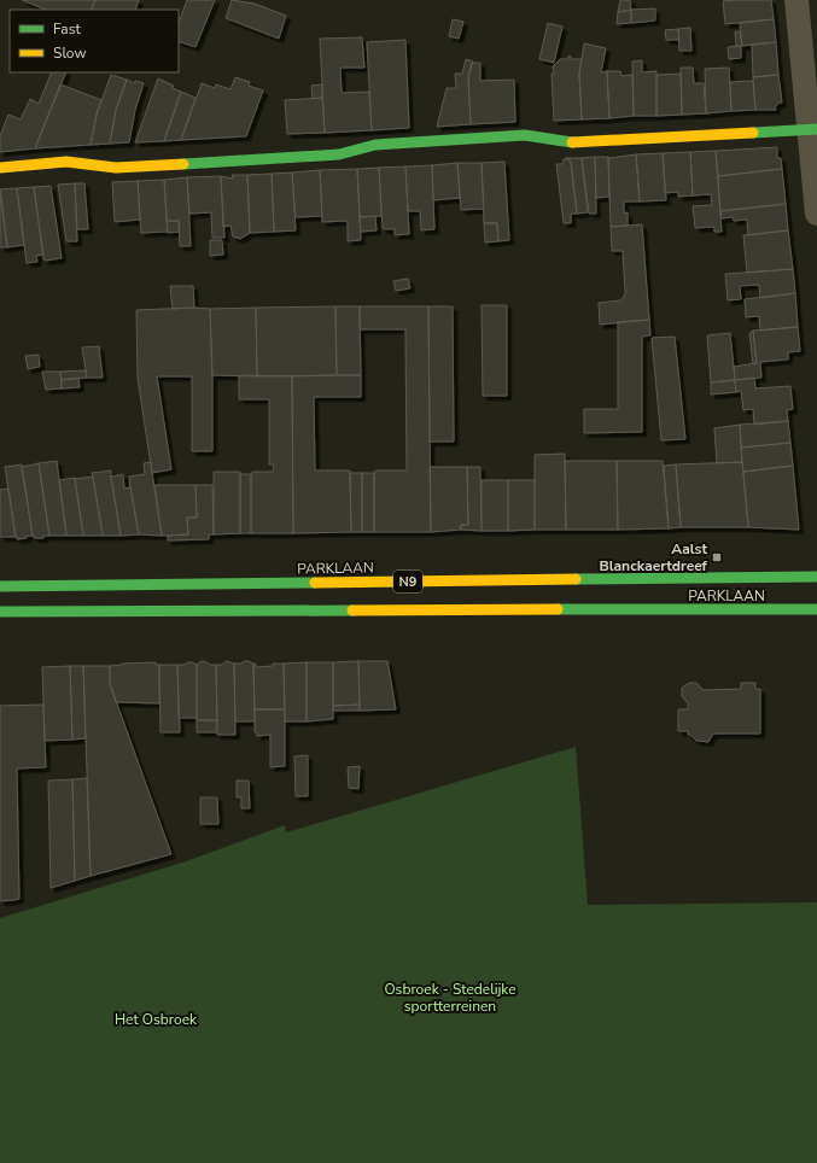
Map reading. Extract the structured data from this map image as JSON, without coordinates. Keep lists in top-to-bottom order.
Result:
{
  "streets": {
    "main road": ["PARKLAAN", "N9"]
  },
  "parks": ["Osbroek - Stedelijke sportterreinen", "Het Osbroek"],
  "places": {
    "transit": ["Aalst Blanckaertdreef"]
  },
  "legend": ["Fast", "Slow"]
}
